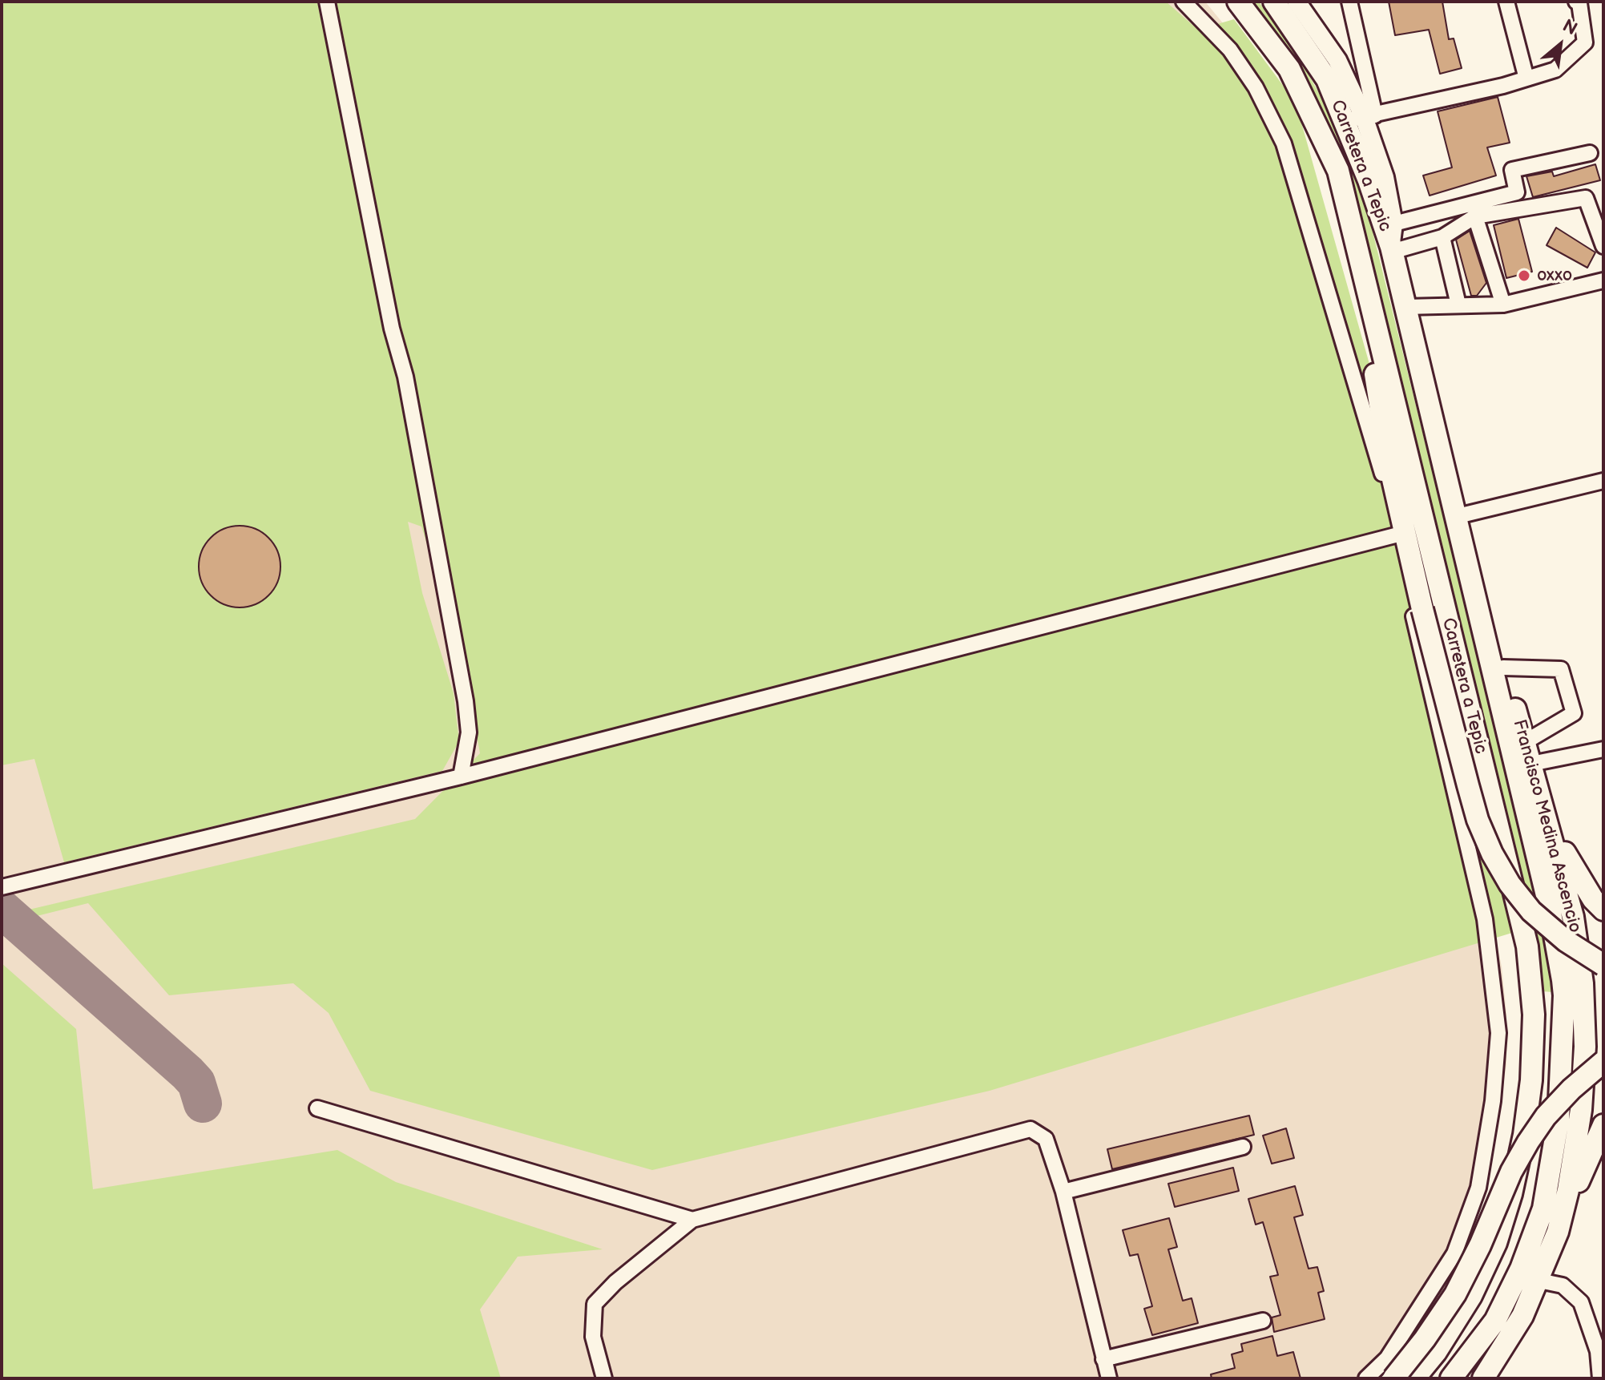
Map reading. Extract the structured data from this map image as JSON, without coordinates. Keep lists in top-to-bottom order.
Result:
{
  "streets": {
    "highway": ["Carretera a Tepic", "Francisco Medina Ascencio"]
  },
  "crossings": [
    ["Carretera a Tepic", "Francisco Medina Ascencio"]
  ],
  "places": ["oxxo"],
  "north": "top right"
}
